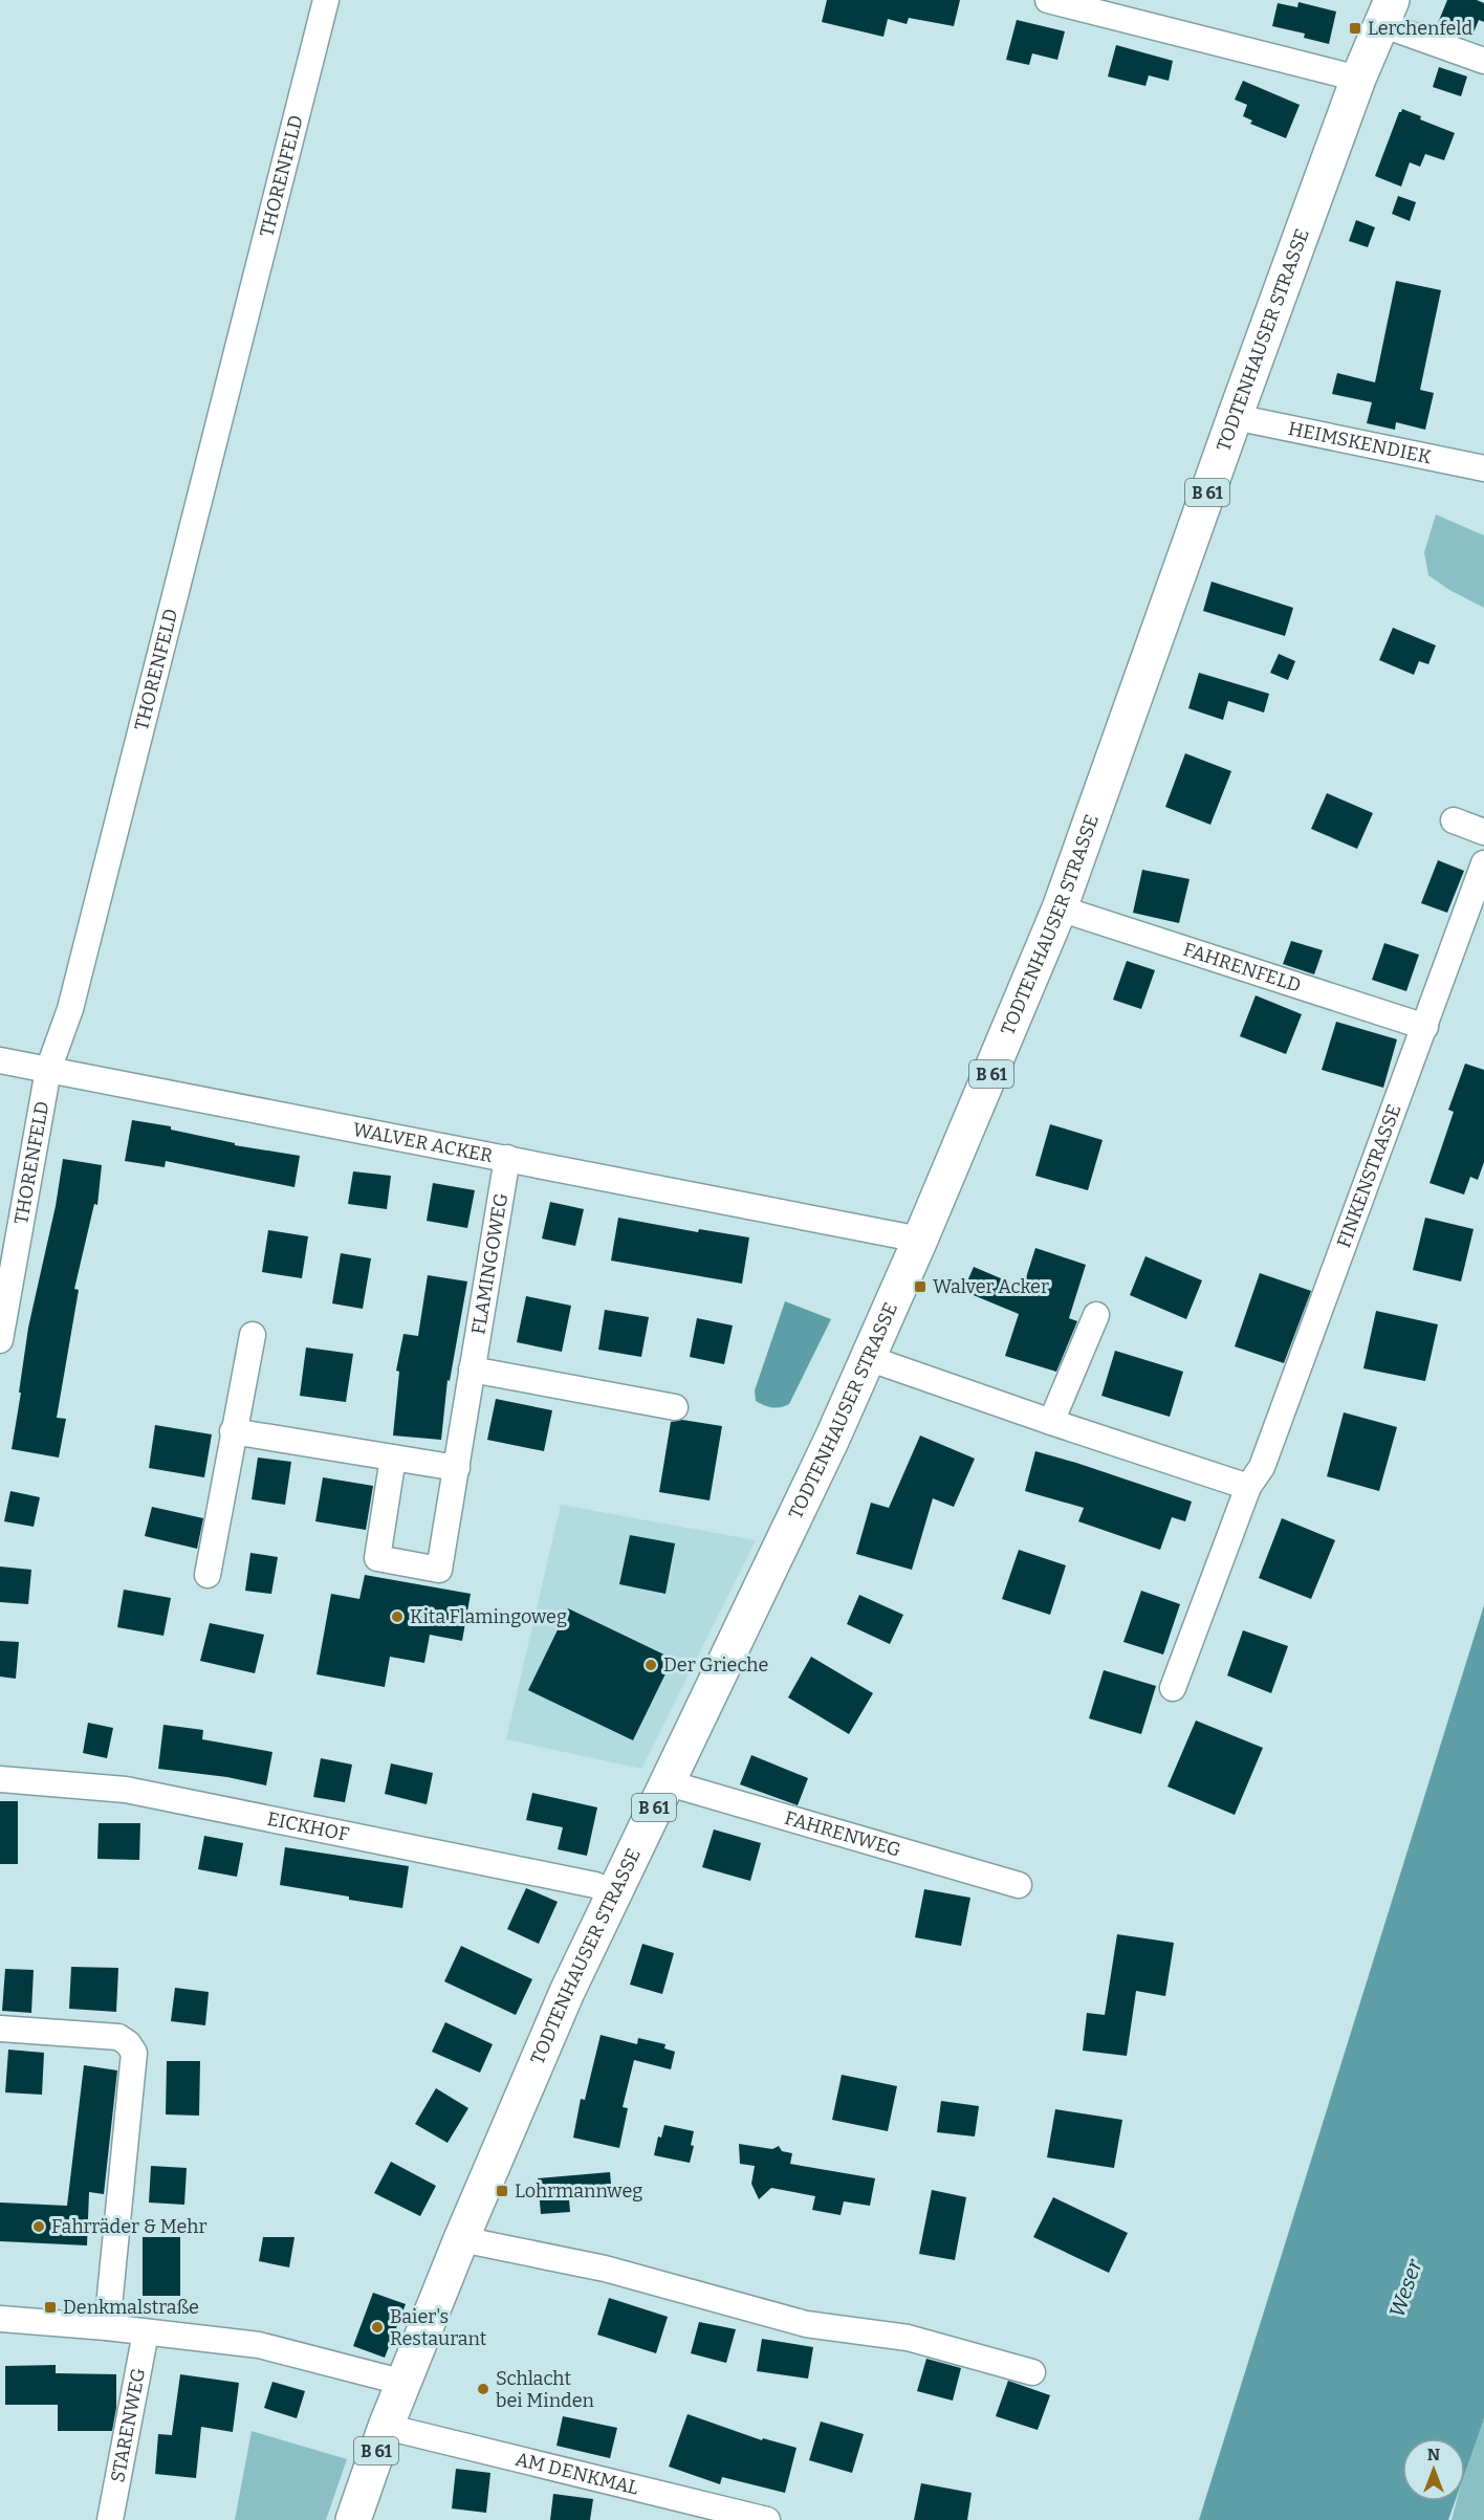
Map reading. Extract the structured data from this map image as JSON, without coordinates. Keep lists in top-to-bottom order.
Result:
{
  "streets": {
    "main road": ["TODTENHAUSER STRASSE", "B 61"],
    "street": [
      "THORENFELD",
      "HEIMSKENDIEK",
      "FAHRENFELD",
      "WALVER ACKER",
      "FINKENSTRASSE",
      "FLAMINGOWEG",
      "EICKHOF",
      "FAHRENWEG",
      "STARENWEG",
      "AM DENKMAL"
    ]
  },
  "crossings": [
    ["THORENFELD", "WALVER ACKER"],
    ["TODTENHAUSER STRASSE", "HEIMSKENDIEK"],
    ["TODTENHAUSER STRASSE", "FAHRENFELD"],
    ["TODTENHAUSER STRASSE", "WALVER ACKER"],
    ["TODTENHAUSER STRASSE", "EICKHOF"],
    ["TODTENHAUSER STRASSE", "FAHRENWEG"],
    ["TODTENHAUSER STRASSE", "AM DENKMAL"],
    ["FAHRENFELD", "FINKENSTRASSE"],
    ["WALVER ACKER", "FLAMINGOWEG"]
  ],
  "water": ["Weser"],
  "places": {
    "transit": [
      "Lerchenfeld",
      "Walver Acker",
      "Lohrmannweg",
      "Denkmalstraße"
    ],
    "other": [
      "Kita Flamingoweg",
      "Der Grieche",
      "Fahrräder & Mehr",
      "Baier's Restaurant",
      "Schlacht bei Minden"
    ]
  },
  "north": "top"
}
